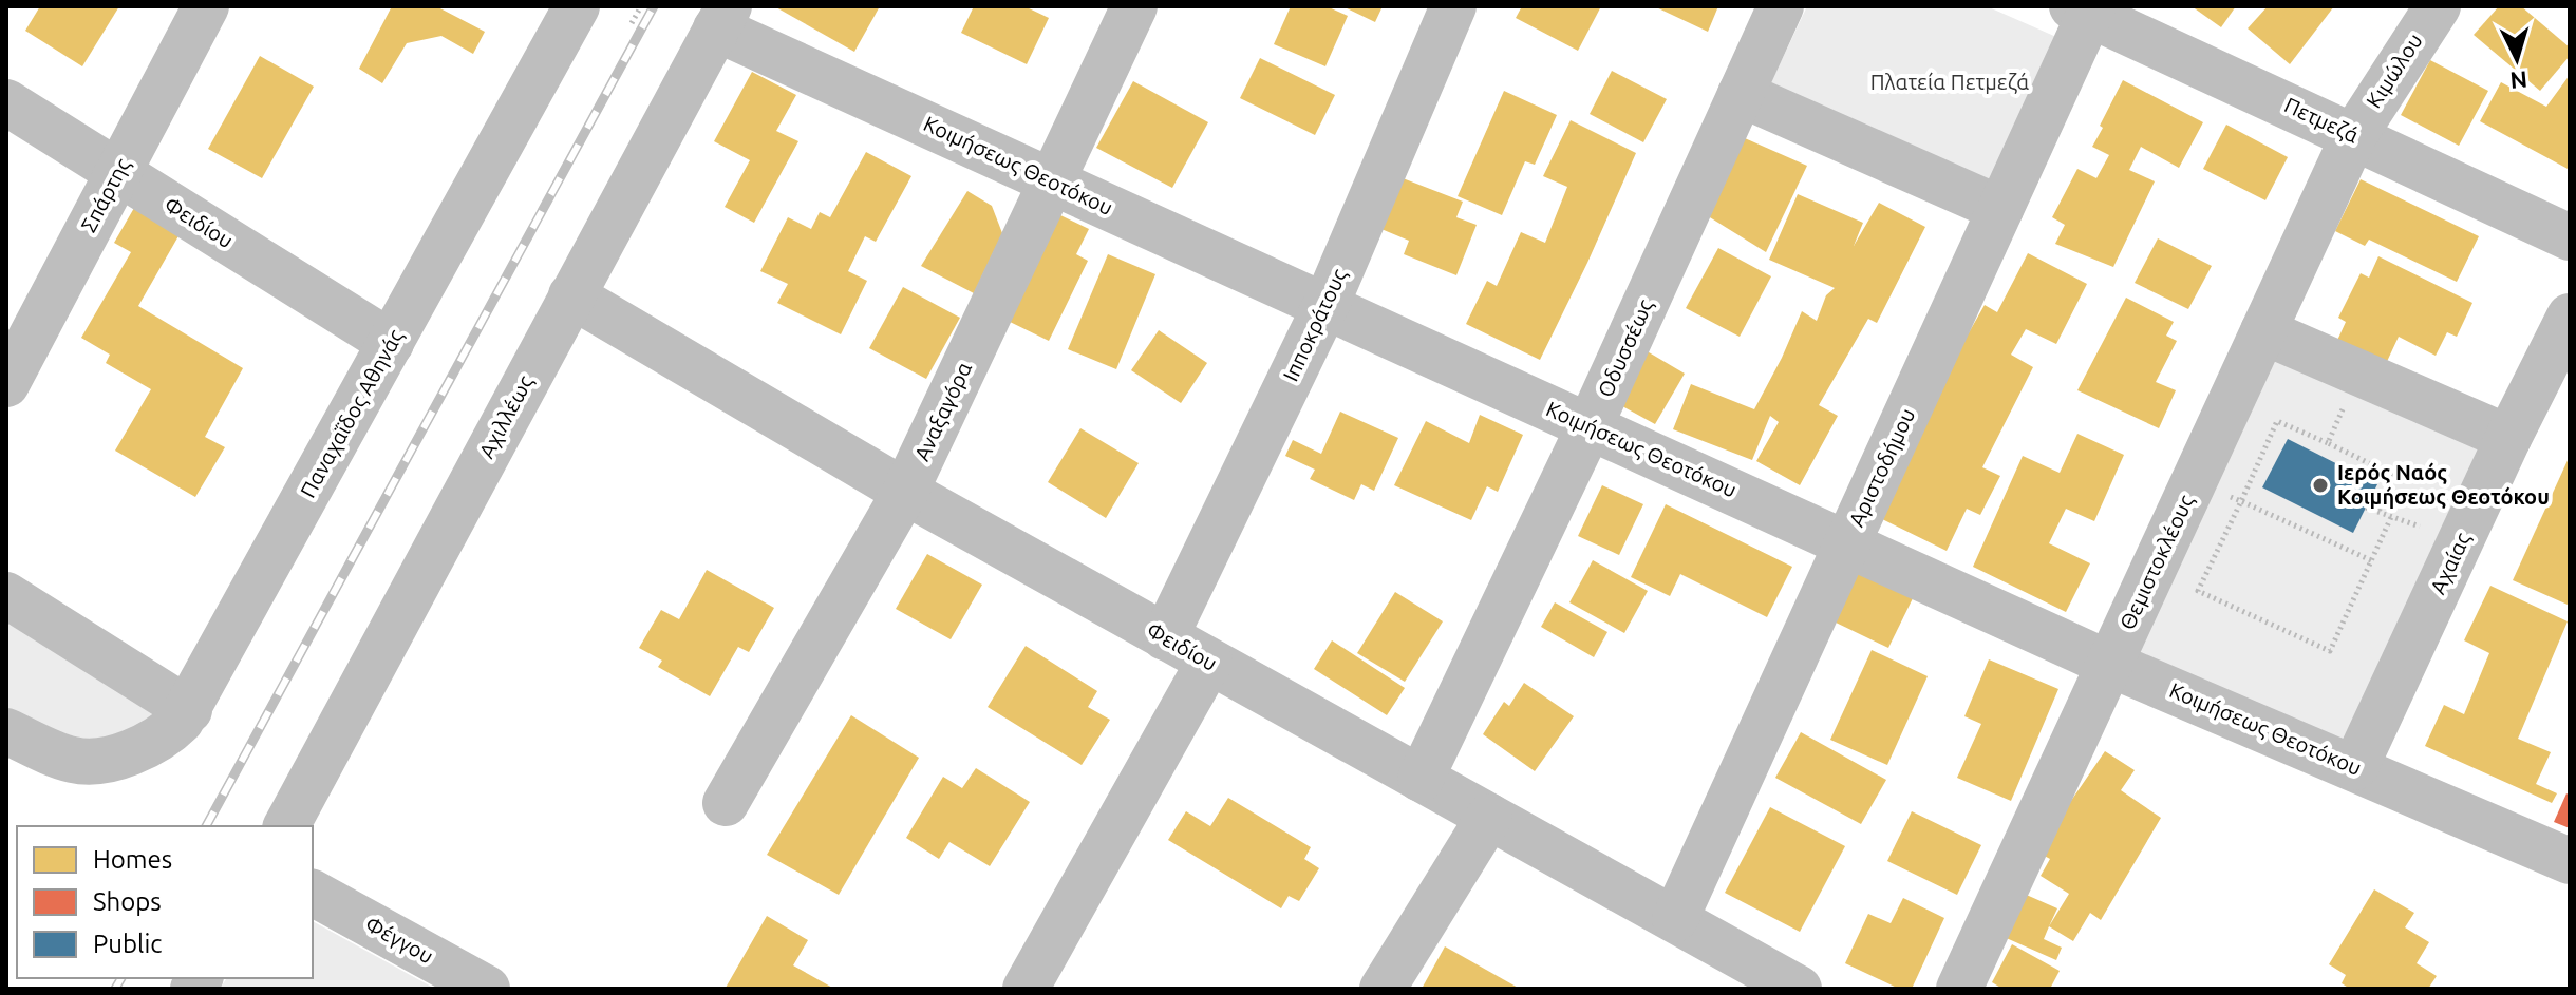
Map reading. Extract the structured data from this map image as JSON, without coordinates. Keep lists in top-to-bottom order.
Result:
{
  "streets": {
    "street": [
      "Κιμώλου",
      "Πετμεζά",
      "Κοιμήσεως Θεοτόκου",
      "Σπάρτης",
      "Φειδίου",
      "Ιπποκράτους",
      "Οδυσσέως",
      "Αναξαγόρα",
      "Παναχαΐδος Αθηνάς",
      "Αχιλλέως",
      "Αριστοδήμου",
      "Θεμιστοκλέους",
      "Αχαίας",
      "Φέγγου"
    ]
  },
  "crossings": [
    ["Κιμώλου", "Πετμεζά"],
    ["Κιμώλου", "Θεμιστοκλέους"],
    ["Πετμεζά", "Αριστοδήμου"],
    ["Πετμεζά", "Θεμιστοκλέους"],
    ["Κοιμήσεως Θεοτόκου", "Ιπποκράτους"],
    ["Κοιμήσεως Θεοτόκου", "Οδυσσέως"],
    ["Κοιμήσεως Θεοτόκου", "Αναξαγόρα"],
    ["Κοιμήσεως Θεοτόκου", "Αχιλλέως"],
    ["Κοιμήσεως Θεοτόκου", "Αριστοδήμου"],
    ["Κοιμήσεως Θεοτόκου", "Θεμιστοκλέους"],
    ["Κοιμήσεως Θεοτόκου", "Αχαίας"],
    ["Σπάρτης", "Φειδίου"],
    ["Φειδίου", "Ιπποκράτους"],
    ["Φειδίου", "Οδυσσέως"],
    ["Φειδίου", "Αναξαγόρα"],
    ["Φειδίου", "Παναχαΐδος Αθηνάς"],
    ["Φειδίου", "Αχιλλέως"],
    ["Φειδίου", "Αριστοδήμου"]
  ],
  "parks": ["Πλατεία Πετμεζά"],
  "places": ["Ιερός Ναός Κοιμήσεως Θεοτόκου"],
  "legend": ["Homes", "Shops", "Public"],
  "north": "bottom"
}
